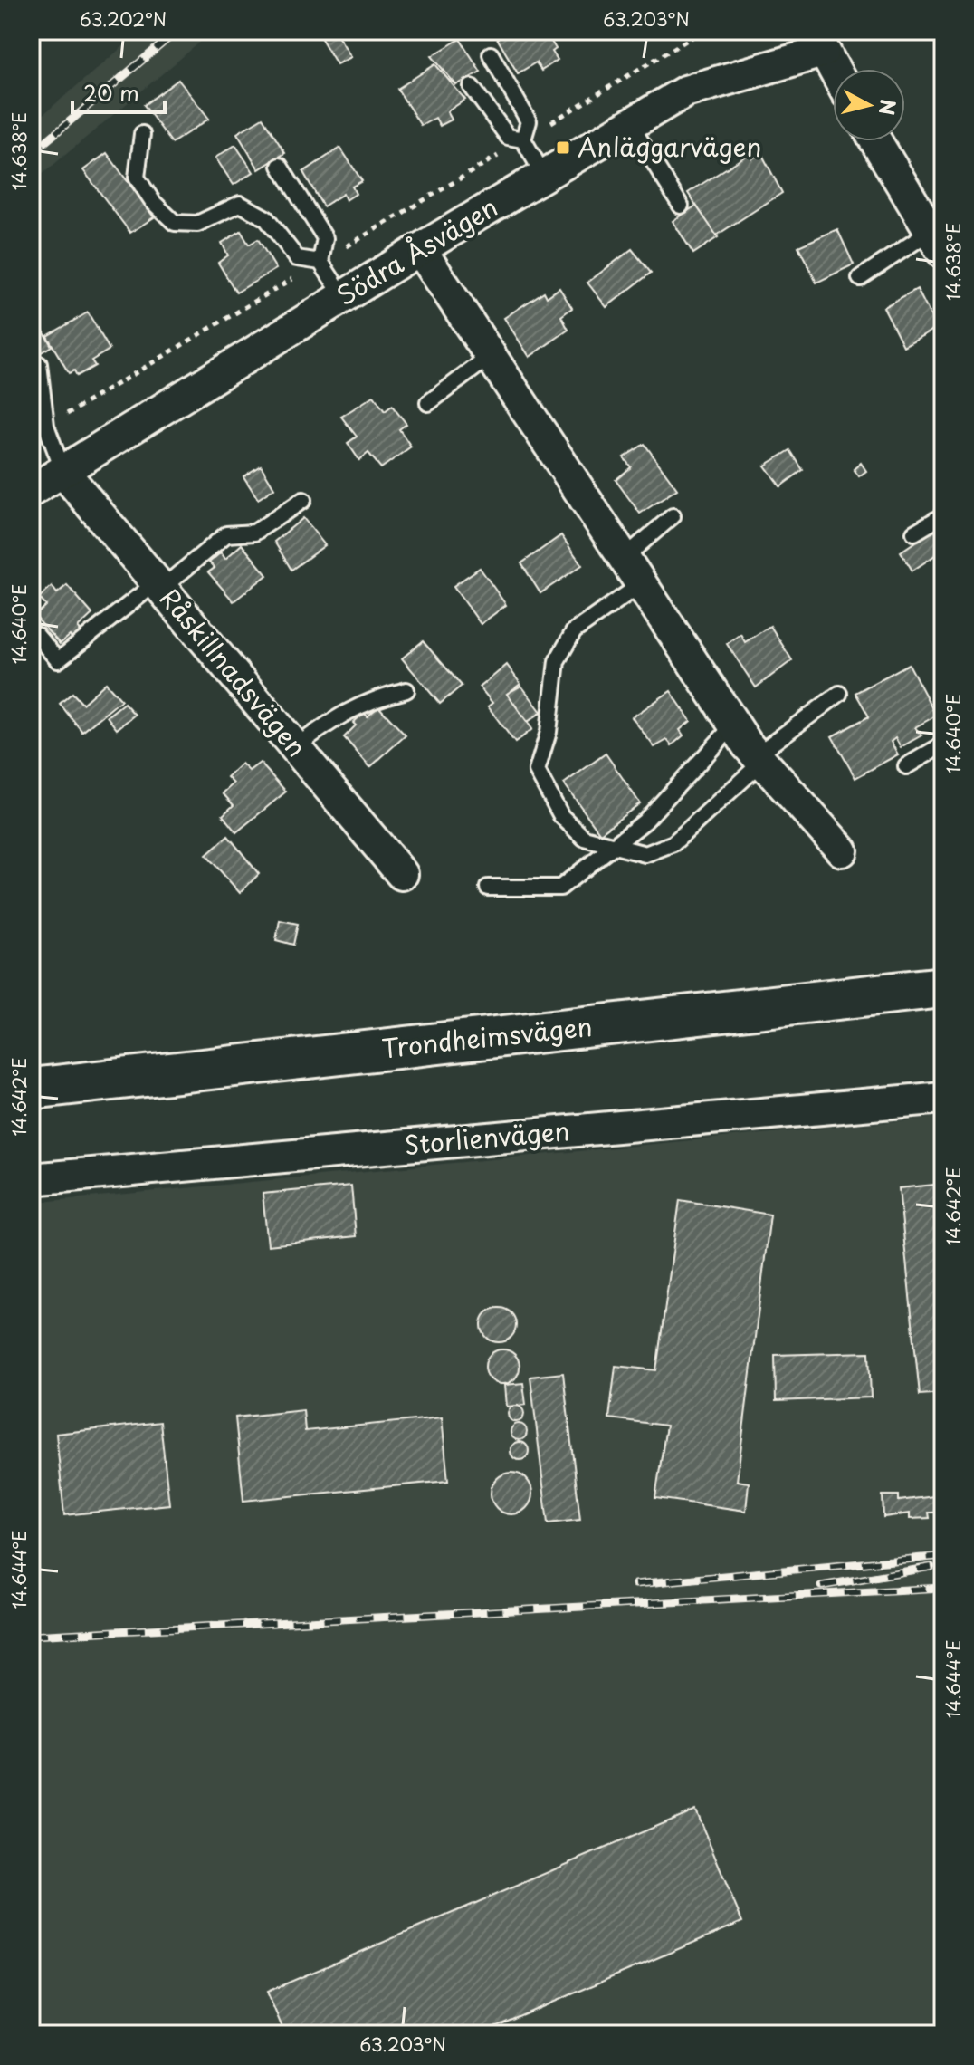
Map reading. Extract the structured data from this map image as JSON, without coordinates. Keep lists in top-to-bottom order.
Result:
{
  "streets": {
    "main road": ["Trondheimsvägen"],
    "street": ["Södra Åsvägen", "Råskillnadsvägen", "Storlienvägen"]
  },
  "crossings": [
    ["Södra Åsvägen", "Råskillnadsvägen"]
  ],
  "places": {
    "transit": ["Anläggarvägen"]
  },
  "scale_bar": "20 m",
  "north": "right",
  "coordinates": [
    "63.202°N",
    "63.203°N",
    "14.638°E",
    "14.640°E",
    "14.642°E",
    "14.644°E"
  ]
}
